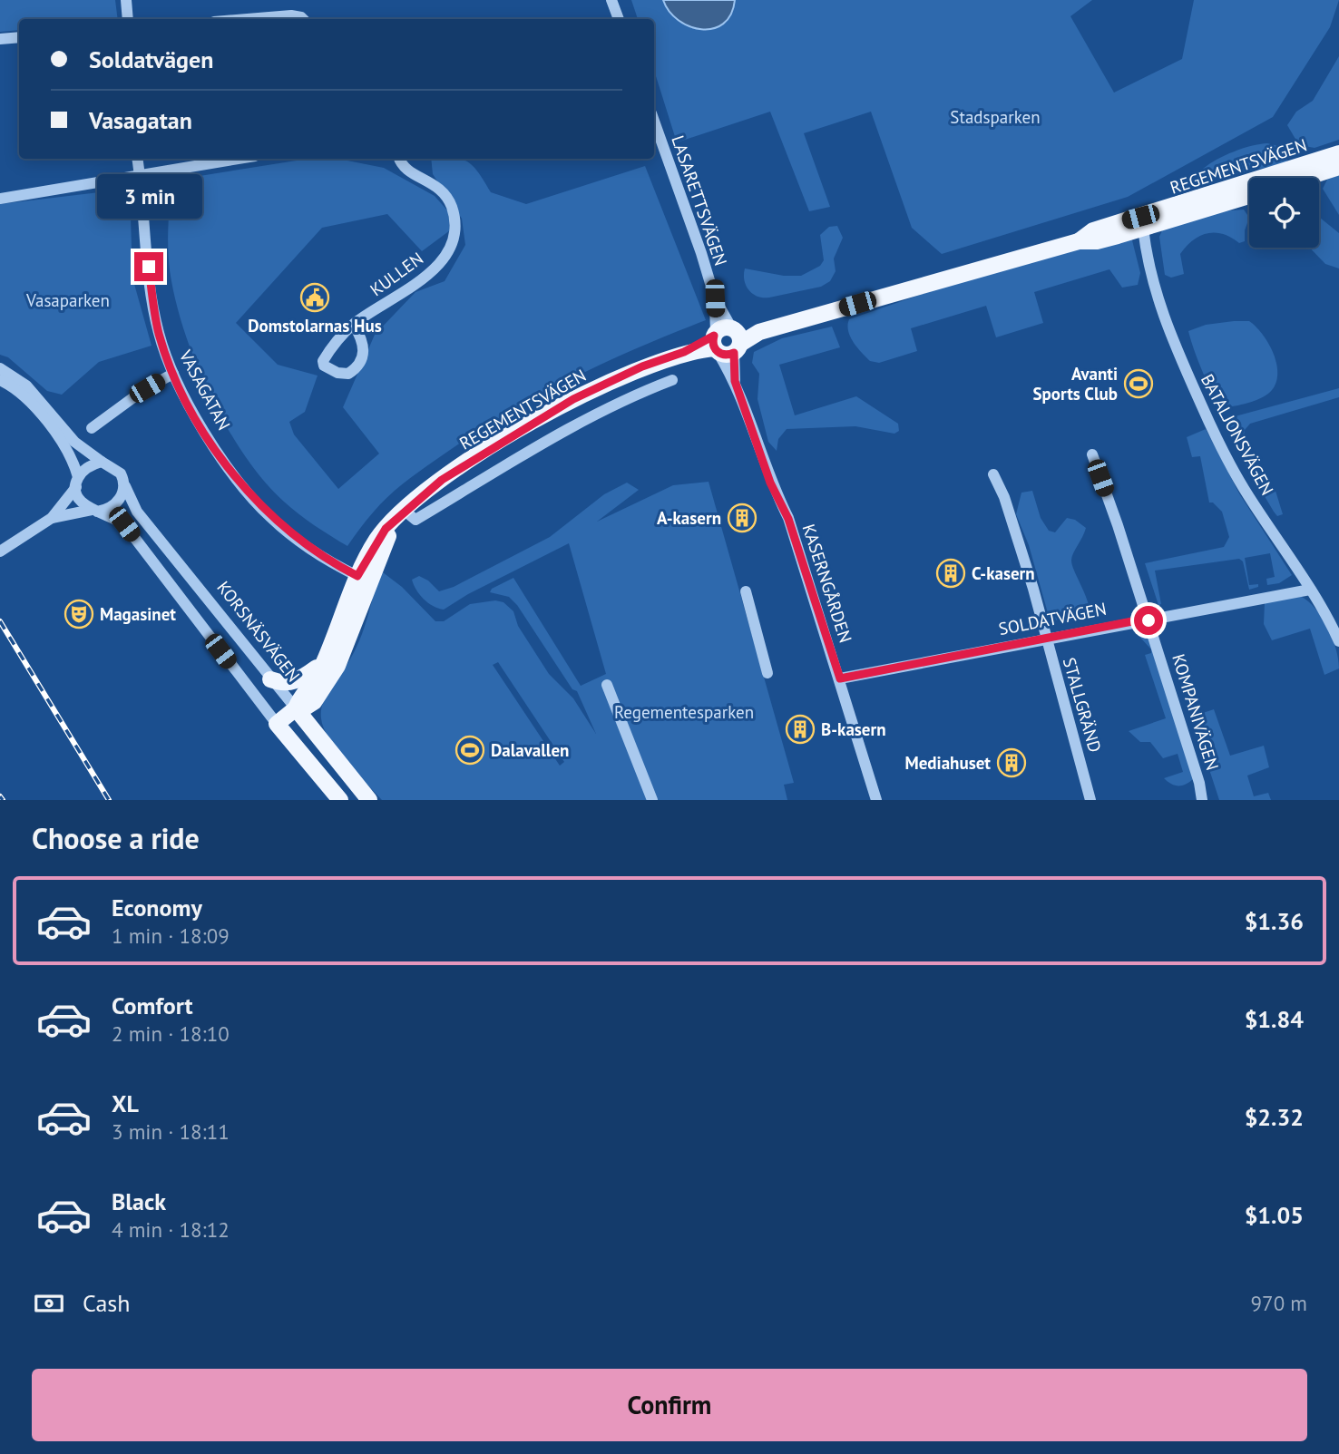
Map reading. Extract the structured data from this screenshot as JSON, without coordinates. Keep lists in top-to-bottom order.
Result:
{
  "streets": {
    "main road": ["REGEMENTSVÄGEN", "KORSNÄSVÄGEN"],
    "street": [
      "LASARETTSVÄGEN",
      "KULLEN",
      "VASAGATAN",
      "BATALJONSVÄGEN",
      "KASERNGÅRDEN",
      "SOLDATVÄGEN",
      "STALLGRÄND",
      "KOMPANIVÄGEN"
    ]
  },
  "crossings": [
    ["REGEMENTSVÄGEN", "LASARETTSVÄGEN"],
    ["REGEMENTSVÄGEN", "VASAGATAN"],
    ["REGEMENTSVÄGEN", "BATALJONSVÄGEN"],
    ["REGEMENTSVÄGEN", "KASERNGÅRDEN"],
    ["REGEMENTSVÄGEN", "KORSNÄSVÄGEN"],
    ["LASARETTSVÄGEN", "KASERNGÅRDEN"],
    ["BATALJONSVÄGEN", "SOLDATVÄGEN"],
    ["KASERNGÅRDEN", "SOLDATVÄGEN"],
    ["SOLDATVÄGEN", "STALLGRÄND"],
    ["SOLDATVÄGEN", "KOMPANIVÄGEN"]
  ],
  "parks": ["Stadsparken", "Vasaparken", "Regementesparken"],
  "places": {
    "public building": ["Domstolarnas Hus"],
    "sports": ["Avanti Sports Club", "Dalavallen"],
    "building": [
      "A-kasern",
      "C-kasern",
      "B-kasern",
      "Mediahuset"
    ],
    "theatre": ["Magasinet"]
  },
  "page": {
    "banner": ["Soldatvägen", "Vasagatan"],
    "bubble": "3 min",
    "heading": "Choose a ride",
    "list": [
      {
        "name": "Economy",
        "note": "1 min · 18:09",
        "value": "$1.36"
      },
      {
        "name": "Comfort",
        "note": "2 min · 18:10",
        "value": "$1.84"
      },
      {
        "name": "XL",
        "note": "3 min · 18:11",
        "value": "$2.32"
      },
      {
        "name": "Black",
        "note": "4 min · 18:12",
        "value": "$1.05"
      }
    ],
    "pay": ["Cash", "970 m"],
    "buttons": "Confirm"
  }
}
